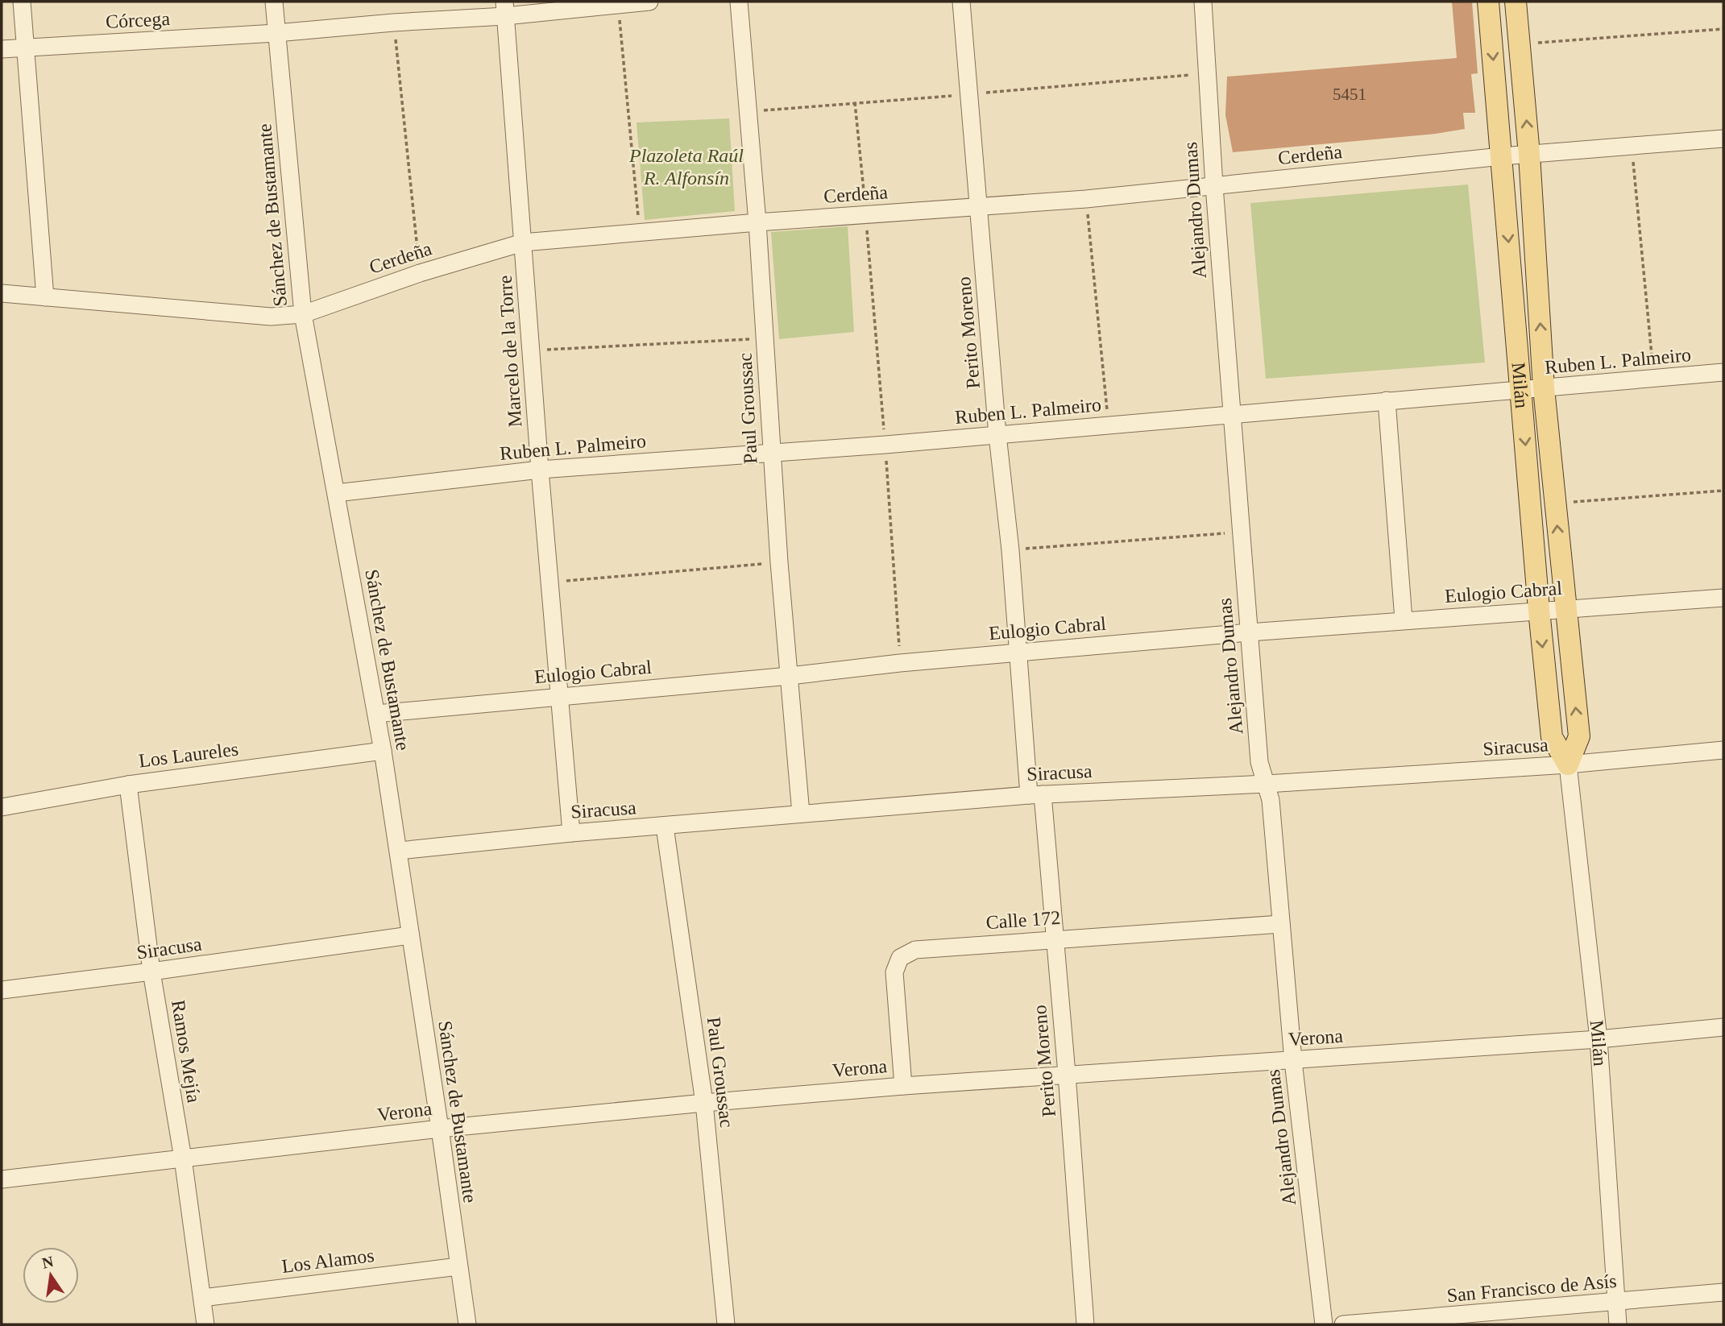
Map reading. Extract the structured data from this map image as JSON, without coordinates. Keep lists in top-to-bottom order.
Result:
{
  "streets": {
    "main road": ["Milán"],
    "street": [
      "Córcega",
      "Cerdeña",
      "Alejandro Dumas",
      "Sánchez de Bustamante",
      "Perito Moreno",
      "Marcelo de la Torre",
      "Ruben L. Palmeiro",
      "Paul Groussac",
      "Eulogio Cabral",
      "Siracusa",
      "Los Laureles",
      "Calle 172",
      "Verona",
      "Ramos Mejía",
      "Los Alamos",
      "San Francisco de Asís"
    ]
  },
  "crossings": [
    ["Córcega", "Sánchez de Bustamante"],
    ["Córcega", "Marcelo de la Torre"],
    ["Cerdeña", "Alejandro Dumas"],
    ["Cerdeña", "Sánchez de Bustamante"],
    ["Cerdeña", "Perito Moreno"],
    ["Cerdeña", "Marcelo de la Torre"],
    ["Cerdeña", "Milán"],
    ["Cerdeña", "Paul Groussac"],
    ["Alejandro Dumas", "Ruben L. Palmeiro"],
    ["Alejandro Dumas", "Eulogio Cabral"],
    ["Alejandro Dumas", "Siracusa"],
    ["Alejandro Dumas", "Calle 172"],
    ["Alejandro Dumas", "Verona"],
    ["Sánchez de Bustamante", "Ruben L. Palmeiro"],
    ["Sánchez de Bustamante", "Eulogio Cabral"],
    ["Sánchez de Bustamante", "Siracusa"],
    ["Sánchez de Bustamante", "Los Laureles"],
    ["Sánchez de Bustamante", "Verona"],
    ["Sánchez de Bustamante", "Los Alamos"],
    ["Perito Moreno", "Ruben L. Palmeiro"],
    ["Perito Moreno", "Eulogio Cabral"],
    ["Perito Moreno", "Siracusa"],
    ["Perito Moreno", "Calle 172"],
    ["Perito Moreno", "Verona"],
    ["Marcelo de la Torre", "Ruben L. Palmeiro"],
    ["Marcelo de la Torre", "Eulogio Cabral"],
    ["Marcelo de la Torre", "Siracusa"],
    ["Ruben L. Palmeiro", "Milán"],
    ["Ruben L. Palmeiro", "Paul Groussac"],
    ["Milán", "Eulogio Cabral"],
    ["Milán", "Siracusa"],
    ["Milán", "Verona"],
    ["Milán", "San Francisco de Asís"],
    ["Paul Groussac", "Eulogio Cabral"],
    ["Paul Groussac", "Siracusa"],
    ["Paul Groussac", "Verona"],
    ["Siracusa", "Ramos Mejía"],
    ["Los Laureles", "Ramos Mejía"],
    ["Calle 172", "Verona"],
    ["Verona", "Ramos Mejía"],
    ["Ramos Mejía", "Los Alamos"]
  ],
  "parks": ["Plazoleta Raúl R. Alfonsín"],
  "house_numbers": ["5451"],
  "north": "top"
}
